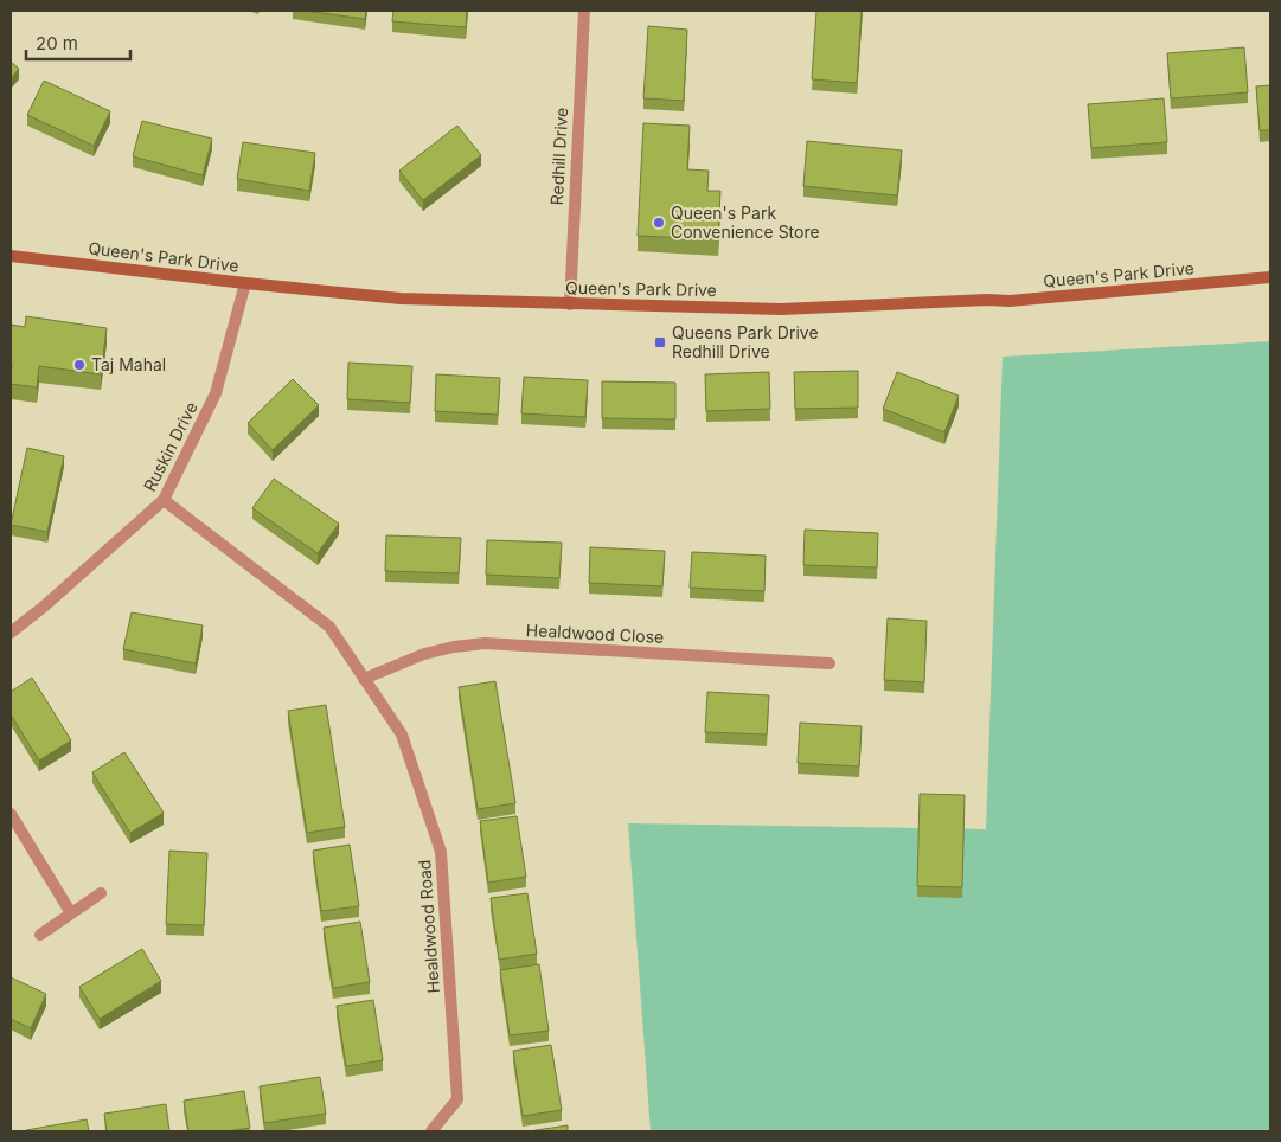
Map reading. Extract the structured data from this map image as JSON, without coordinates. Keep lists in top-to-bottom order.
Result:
{
  "streets": {
    "street": [
      "Redhill Drive",
      "Queen's Park Drive",
      "Ruskin Drive",
      "Healdwood Close",
      "Healdwood Road"
    ]
  },
  "crossings": [
    ["Redhill Drive", "Queen's Park Drive"],
    ["Queen's Park Drive", "Ruskin Drive"],
    ["Ruskin Drive", "Healdwood Road"],
    ["Healdwood Close", "Healdwood Road"]
  ],
  "places": {
    "other": ["Queen's Park Convenience Store", "Taj Mahal"],
    "transit": ["Queens Park Drive Redhill Drive"]
  },
  "scale_bar": "20 m"
}
